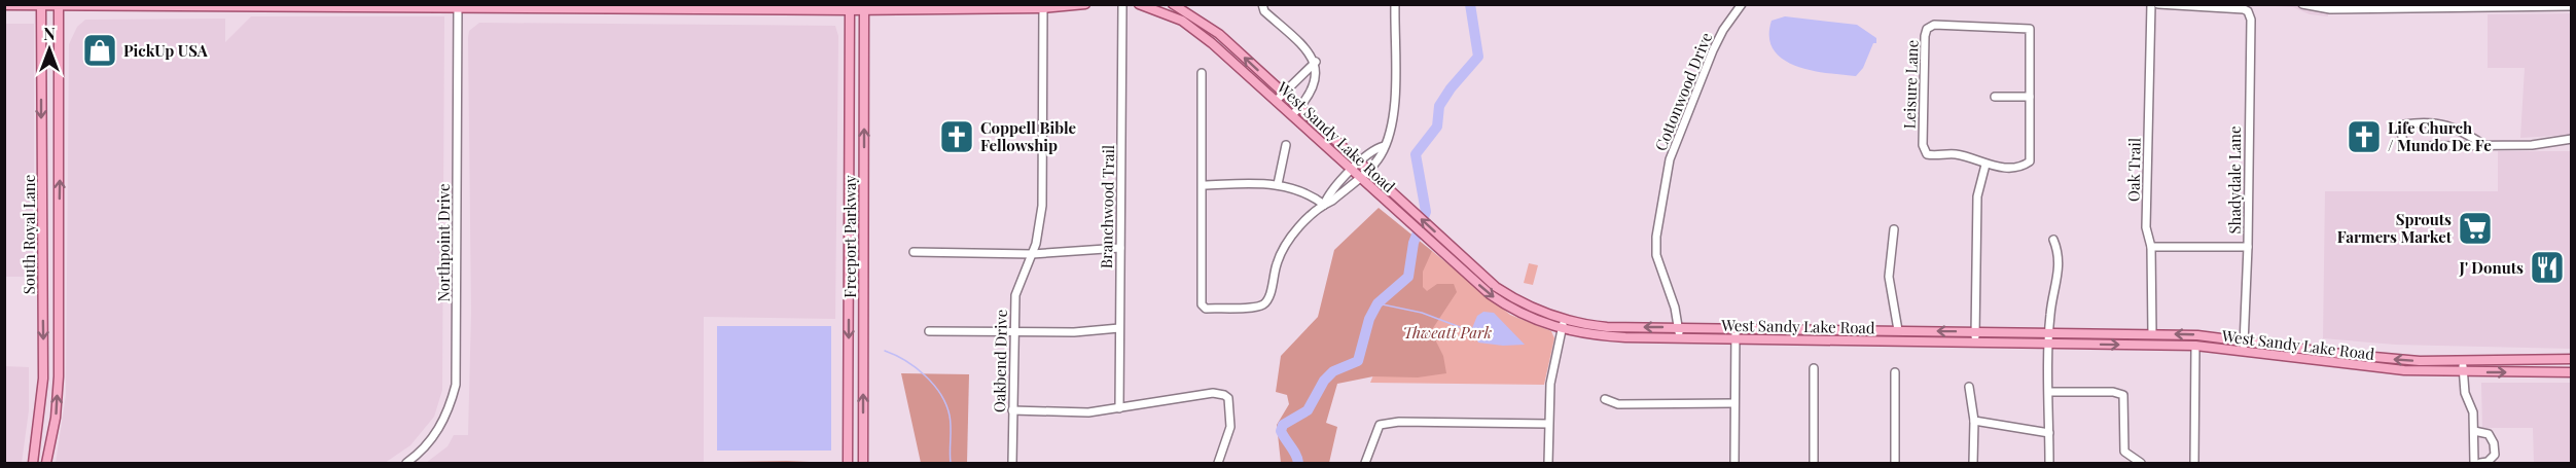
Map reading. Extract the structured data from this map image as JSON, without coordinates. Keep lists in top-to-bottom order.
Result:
{
  "streets": {
    "main road": ["West Sandy Lake Road", "South Royal Lane", "Freeport Parkway"],
    "street": [
      "Leisure Lane",
      "Cottonwood Drive",
      "Oak Trail",
      "Shadydale Lane",
      "Branchwood Trail",
      "Northpoint Drive",
      "Oakbend Drive"
    ]
  },
  "crossings": [
    ["Cottonwood Drive", "West Sandy Lake Road"],
    ["West Sandy Lake Road", "Oak Trail"],
    ["West Sandy Lake Road", "Shadydale Lane"]
  ],
  "parks": ["Thweatt Park"],
  "places": {
    "shop": ["PickUp USA"],
    "church": ["Coppell Bible Fellowship", "Life Church / Mundo De Fe"],
    "supermarket": ["Sprouts Farmers Market"],
    "restaurant": ["J' Donuts"]
  },
  "north": "top"
}
